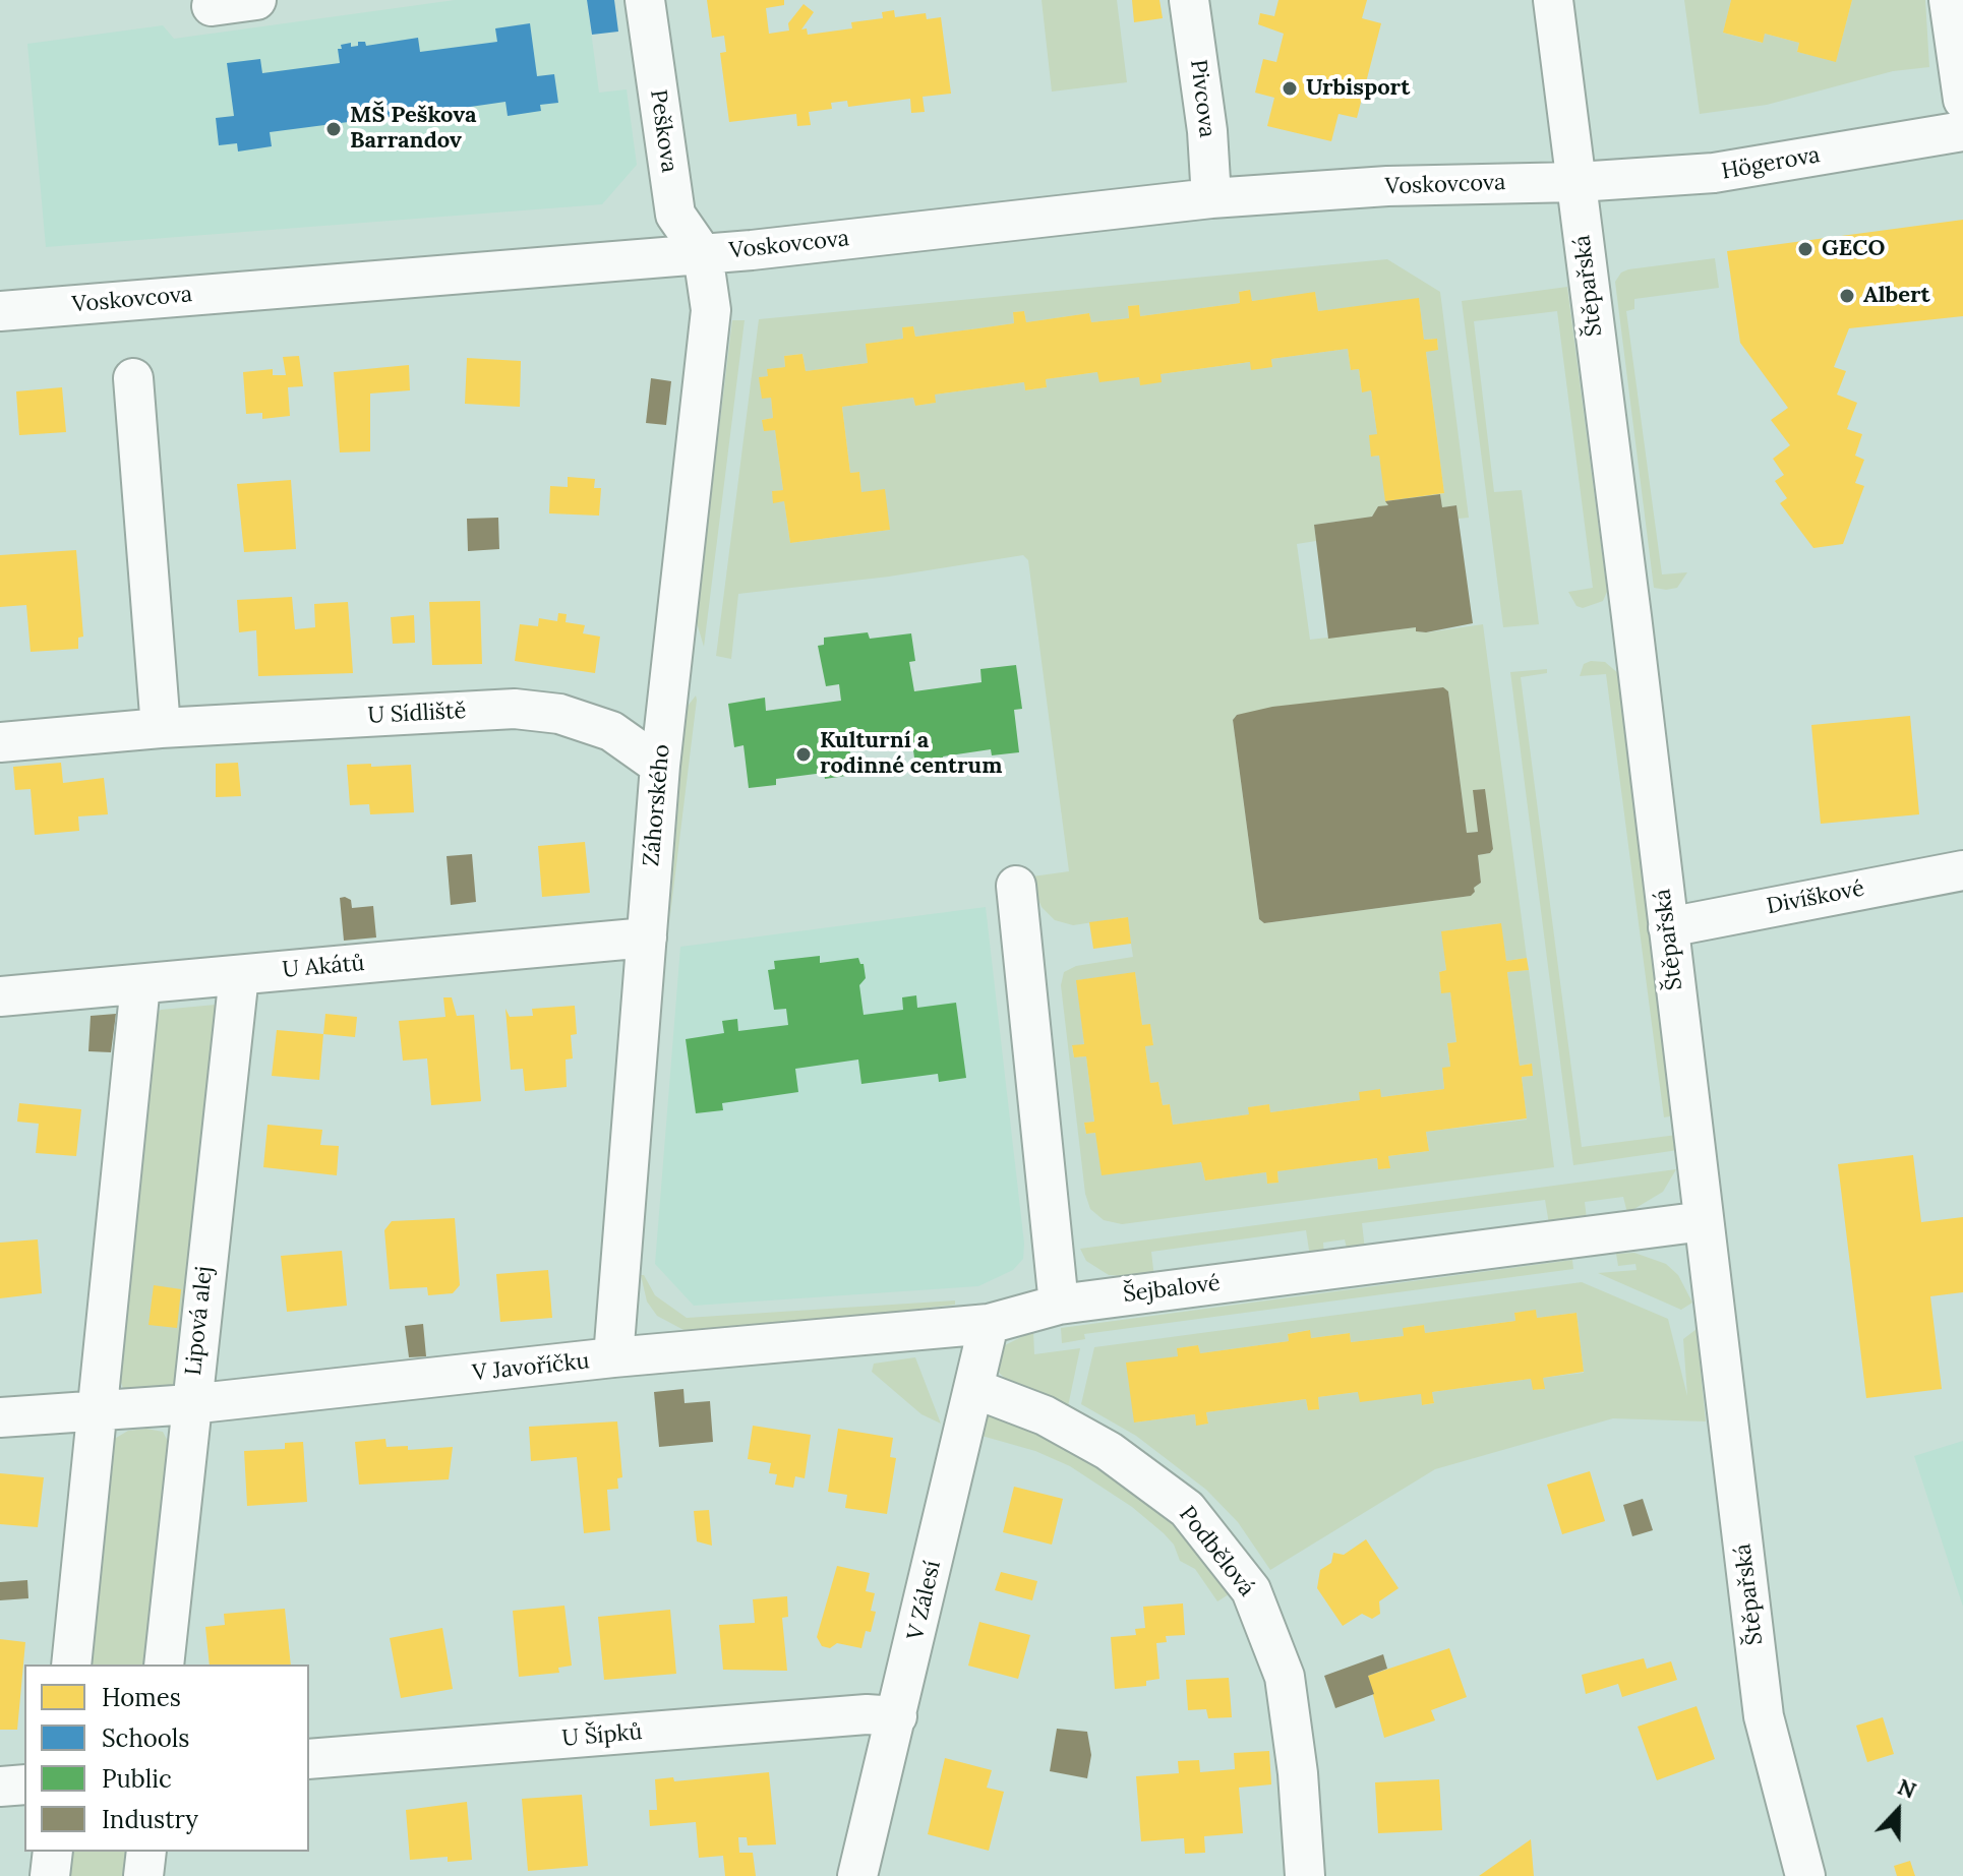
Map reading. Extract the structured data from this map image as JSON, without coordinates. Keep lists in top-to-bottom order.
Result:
{
  "streets": {
    "street": [
      "Pivcova",
      "Peškova",
      "Högerova",
      "Voskovcova",
      "Štěpařská",
      "U Sídliště",
      "Záhorského",
      "Divíškové",
      "U Akátů",
      "Šejbalové",
      "Lipová alej",
      "V Javoříčku",
      "Podbělová",
      "V Zálesí",
      "U Šípků"
    ]
  },
  "crossings": [
    ["Pivcova", "Voskovcova"],
    ["Peškova", "Voskovcova"],
    ["Peškova", "Záhorského"],
    ["Högerova", "Voskovcova"],
    ["Högerova", "Štěpařská"],
    ["Voskovcova", "Štěpařská"],
    ["Voskovcova", "Záhorského"],
    ["Štěpařská", "Divíškové"],
    ["Štěpařská", "Šejbalové"],
    ["U Sídliště", "Záhorského"],
    ["Záhorského", "U Akátů"],
    ["Záhorského", "V Javoříčku"],
    ["U Akátů", "Lipová alej"],
    ["Šejbalové", "V Javoříčku"],
    ["Lipová alej", "V Javoříčku"],
    ["V Javoříčku", "V Zálesí"],
    ["Podbělová", "V Zálesí"],
    ["V Zálesí", "U Šípků"]
  ],
  "places": [
    "Urbisport",
    "MŠ Peškova Barrandov",
    "GECO",
    "Albert",
    "Kulturní a rodinné centrum"
  ],
  "legend": [
    "Homes",
    "Schools",
    "Public",
    "Industry"
  ],
  "north": "top"
}
